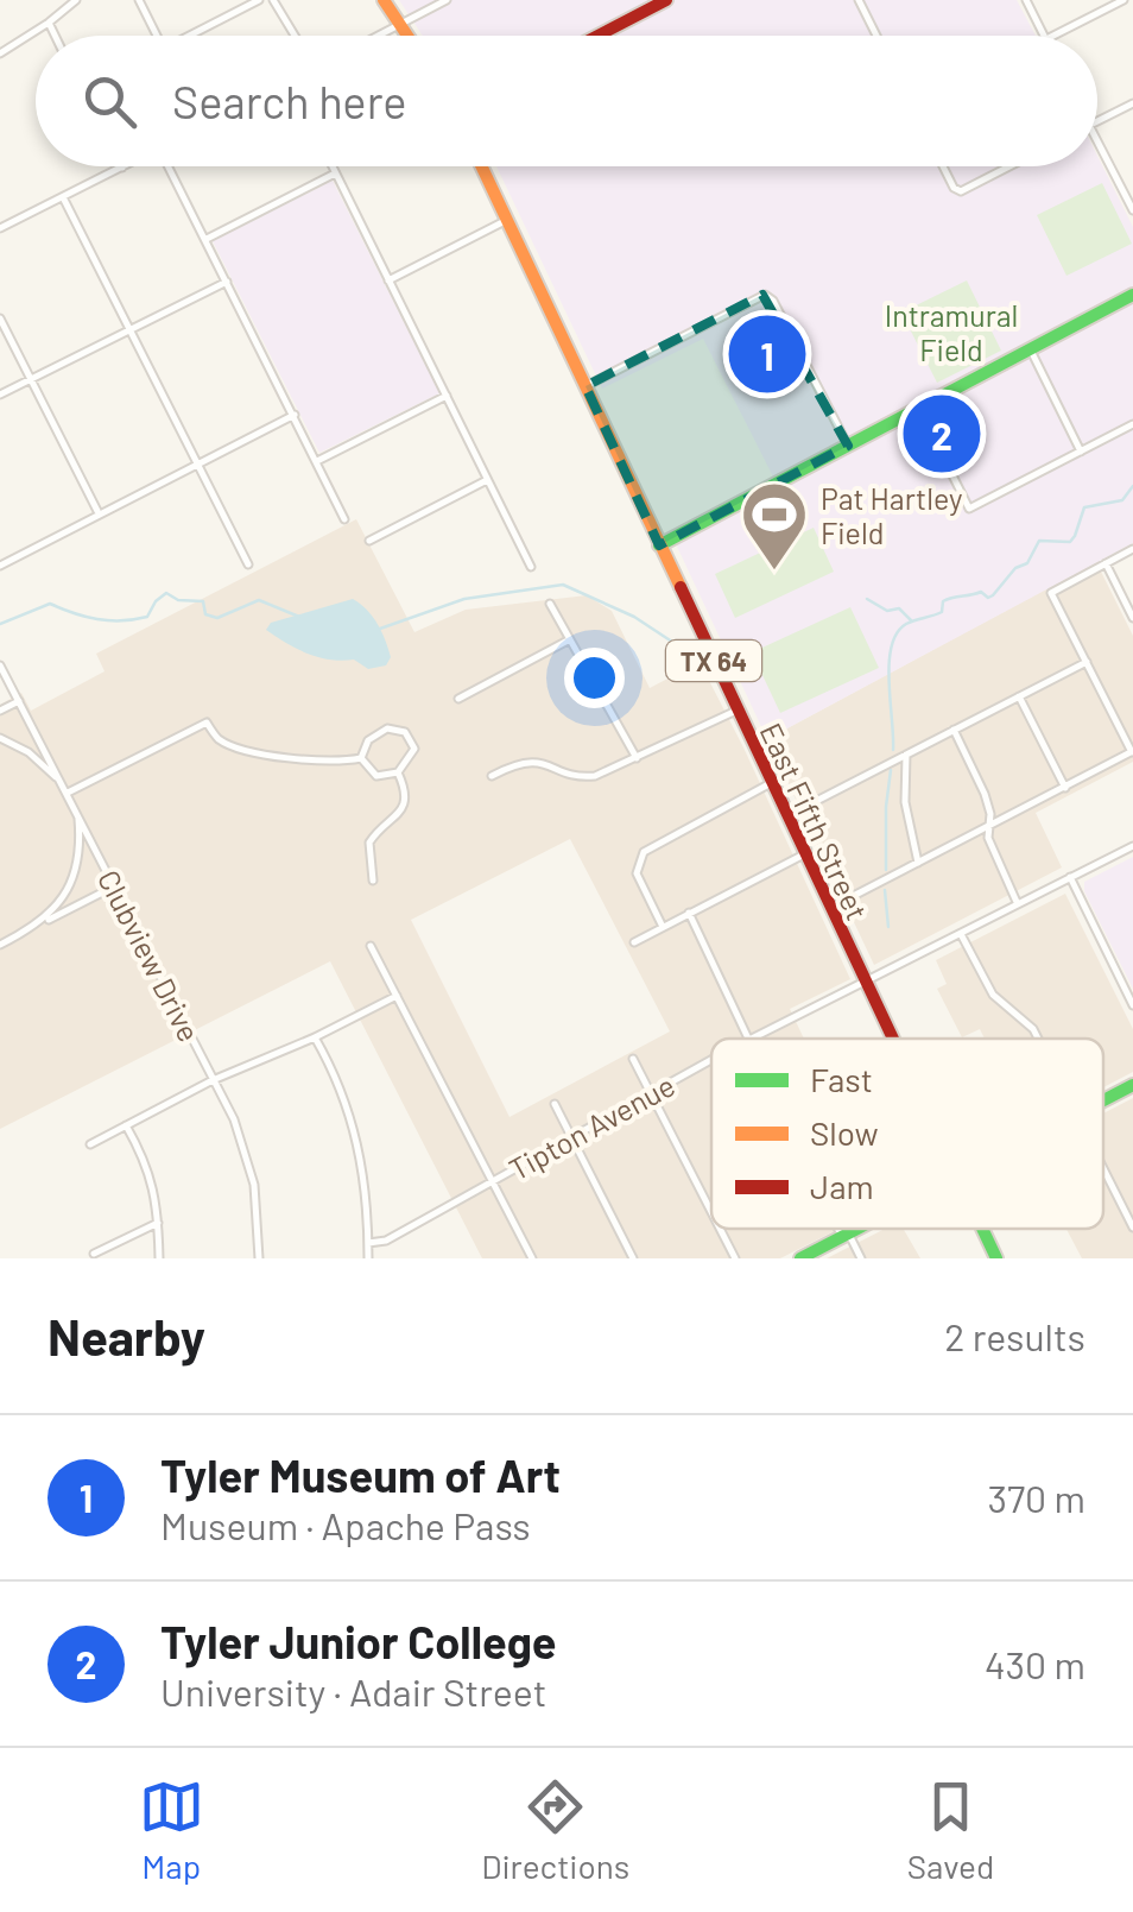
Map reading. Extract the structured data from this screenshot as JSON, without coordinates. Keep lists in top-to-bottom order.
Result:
{
  "streets": {
    "main road": ["TX 64", "East Fifth Street"],
    "street": ["Clubview Drive", "Tipton Avenue"]
  },
  "crossings": [
    ["East Fifth Street", "Tipton Avenue"]
  ],
  "parks": ["Intramural Field"],
  "places": {
    "sports": ["Pat Hartley Field"]
  },
  "legend": ["Fast", "Slow", "Jam"],
  "page": {
    "search": "Search here",
    "pins": ["1", "2"],
    "heading": ["Nearby", "2 results"],
    "list": [
      {
        "mark": "1",
        "name": "Tyler Museum of Art",
        "note": "Museum · Apache Pass",
        "value": "370 m"
      },
      {
        "mark": "2",
        "name": "Tyler Junior College",
        "note": "University · Adair Street",
        "value": "430 m"
      }
    ],
    "nav": ["Map", "Directions", "Saved"]
  }
}
